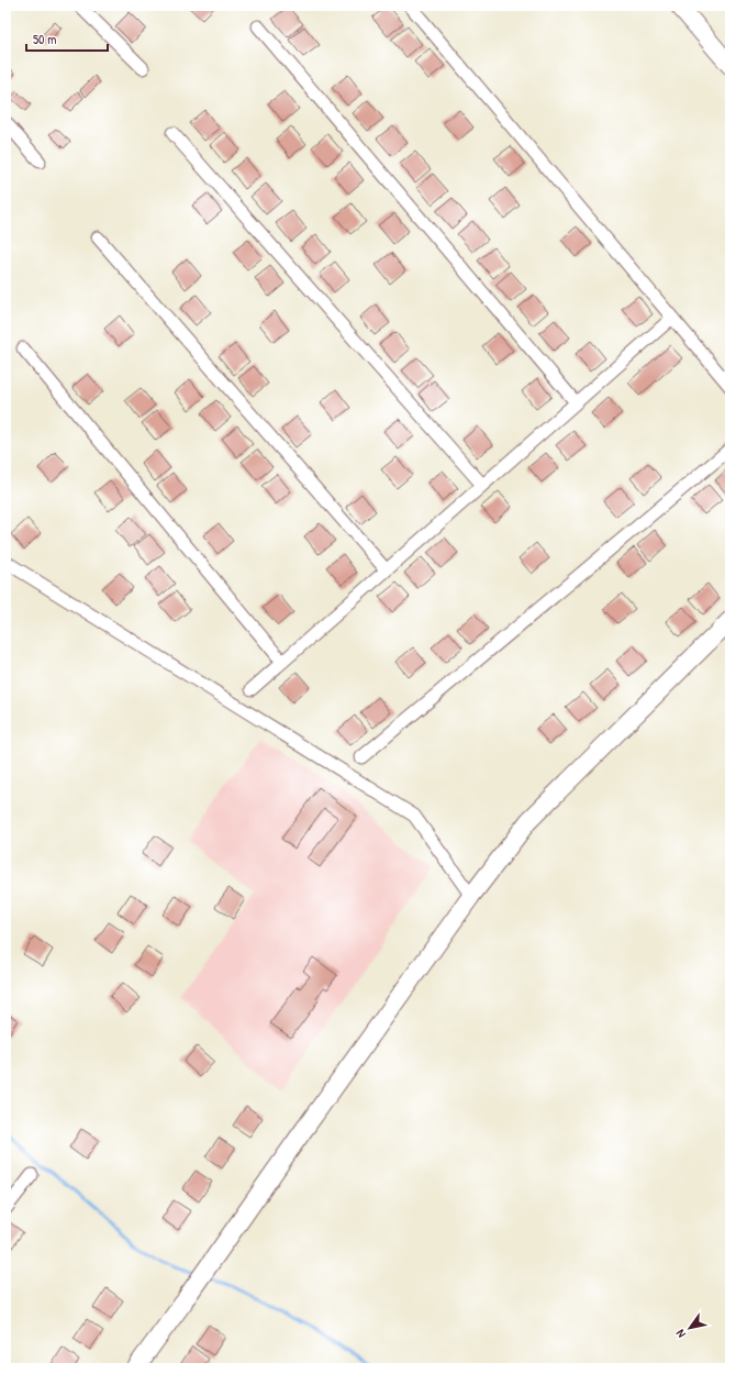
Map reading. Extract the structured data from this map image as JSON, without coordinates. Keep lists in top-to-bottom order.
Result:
{
  "scale_bar": "50 m",
  "north": "bottom left"
}
